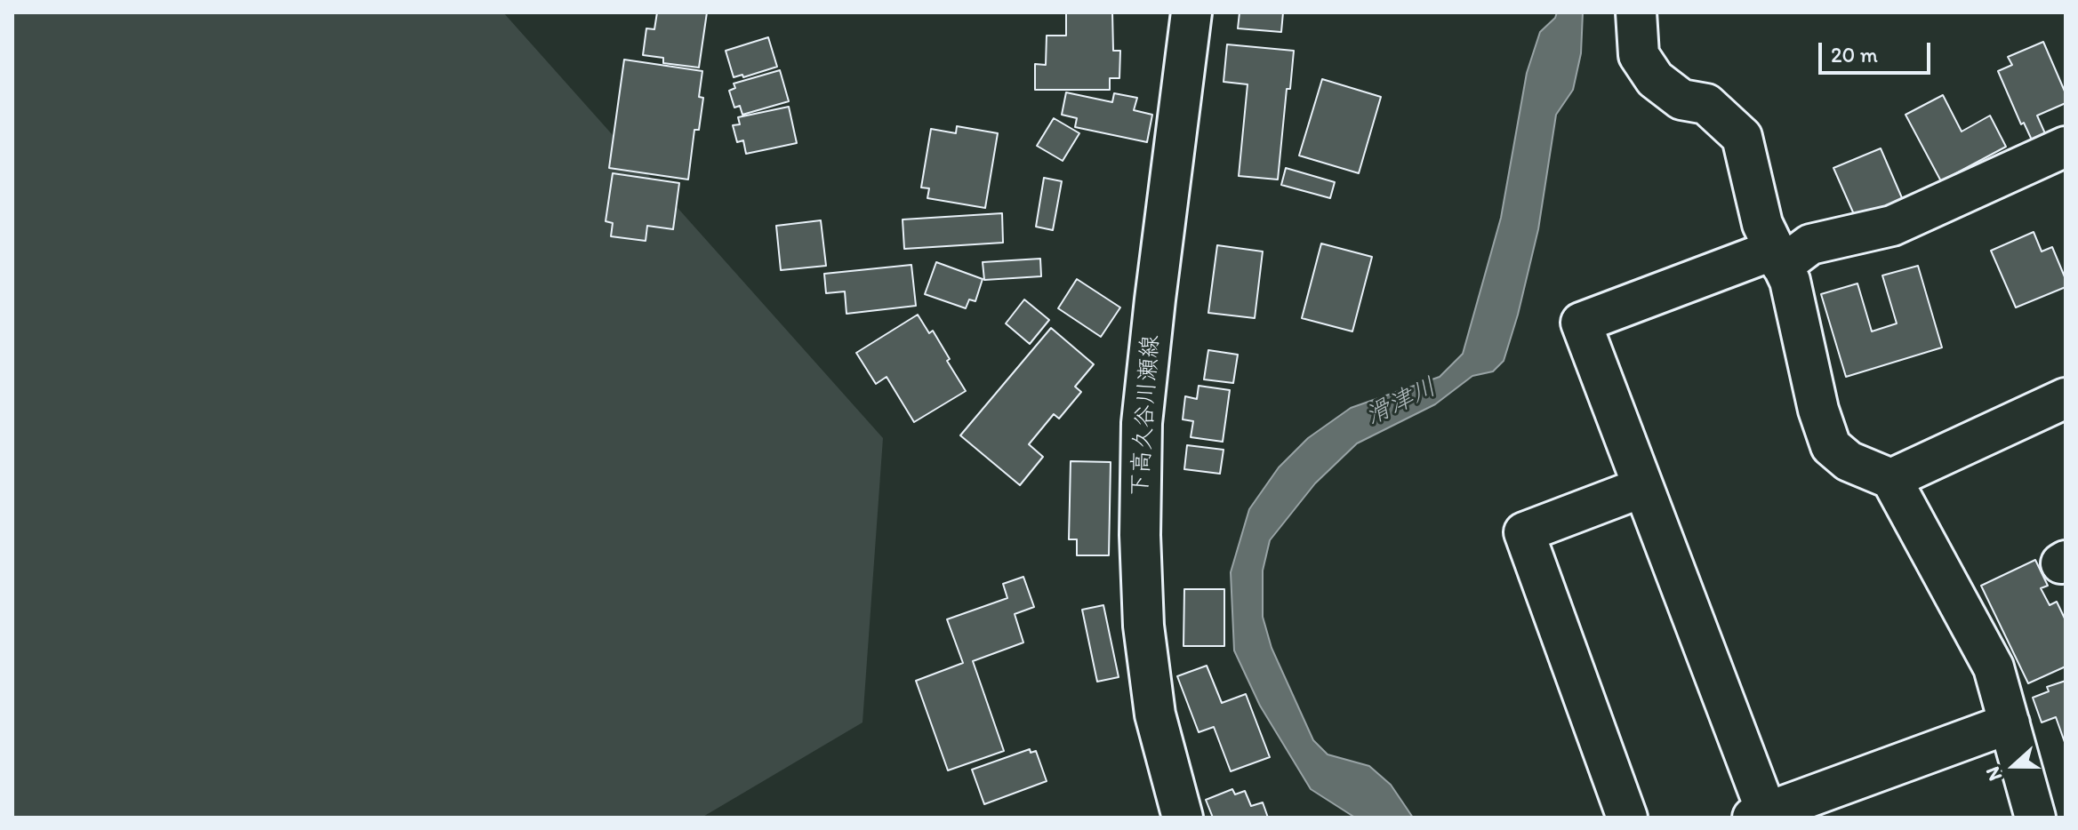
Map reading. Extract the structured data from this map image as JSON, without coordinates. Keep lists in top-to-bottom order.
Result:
{
  "streets": {
    "street": ["下高久谷川瀬線"]
  },
  "water": ["滑津川"],
  "scale_bar": "20 m",
  "north": "left"
}
